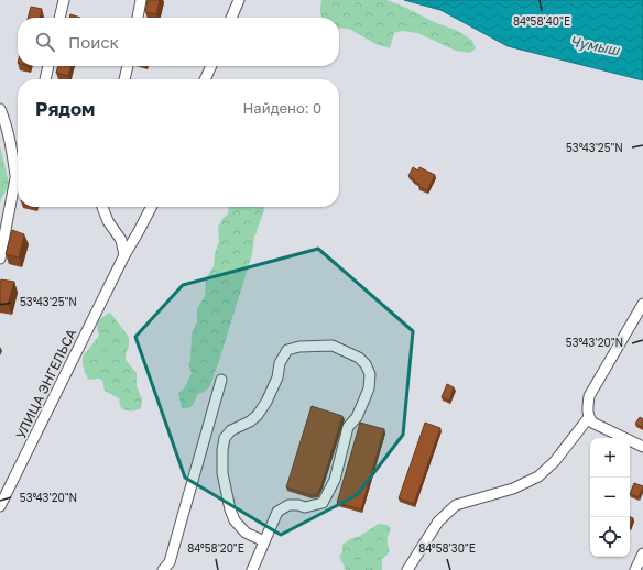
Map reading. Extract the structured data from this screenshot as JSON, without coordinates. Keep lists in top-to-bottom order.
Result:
{
  "streets": {
    "street": ["УЛИЦА ЭНГЕЛЬСА"]
  },
  "water": ["Чумыш"],
  "page": {
    "search": "Поиск",
    "heading": ["Рядом", "Найдено: 0"],
    "map_buttons": ["+", "−"]
  },
  "coordinates": [
    "84°58'40\"E",
    "53°43'25\"N",
    "53°43'20\"N",
    "84°58'20\"E",
    "84°58'30\"E"
  ]
}
